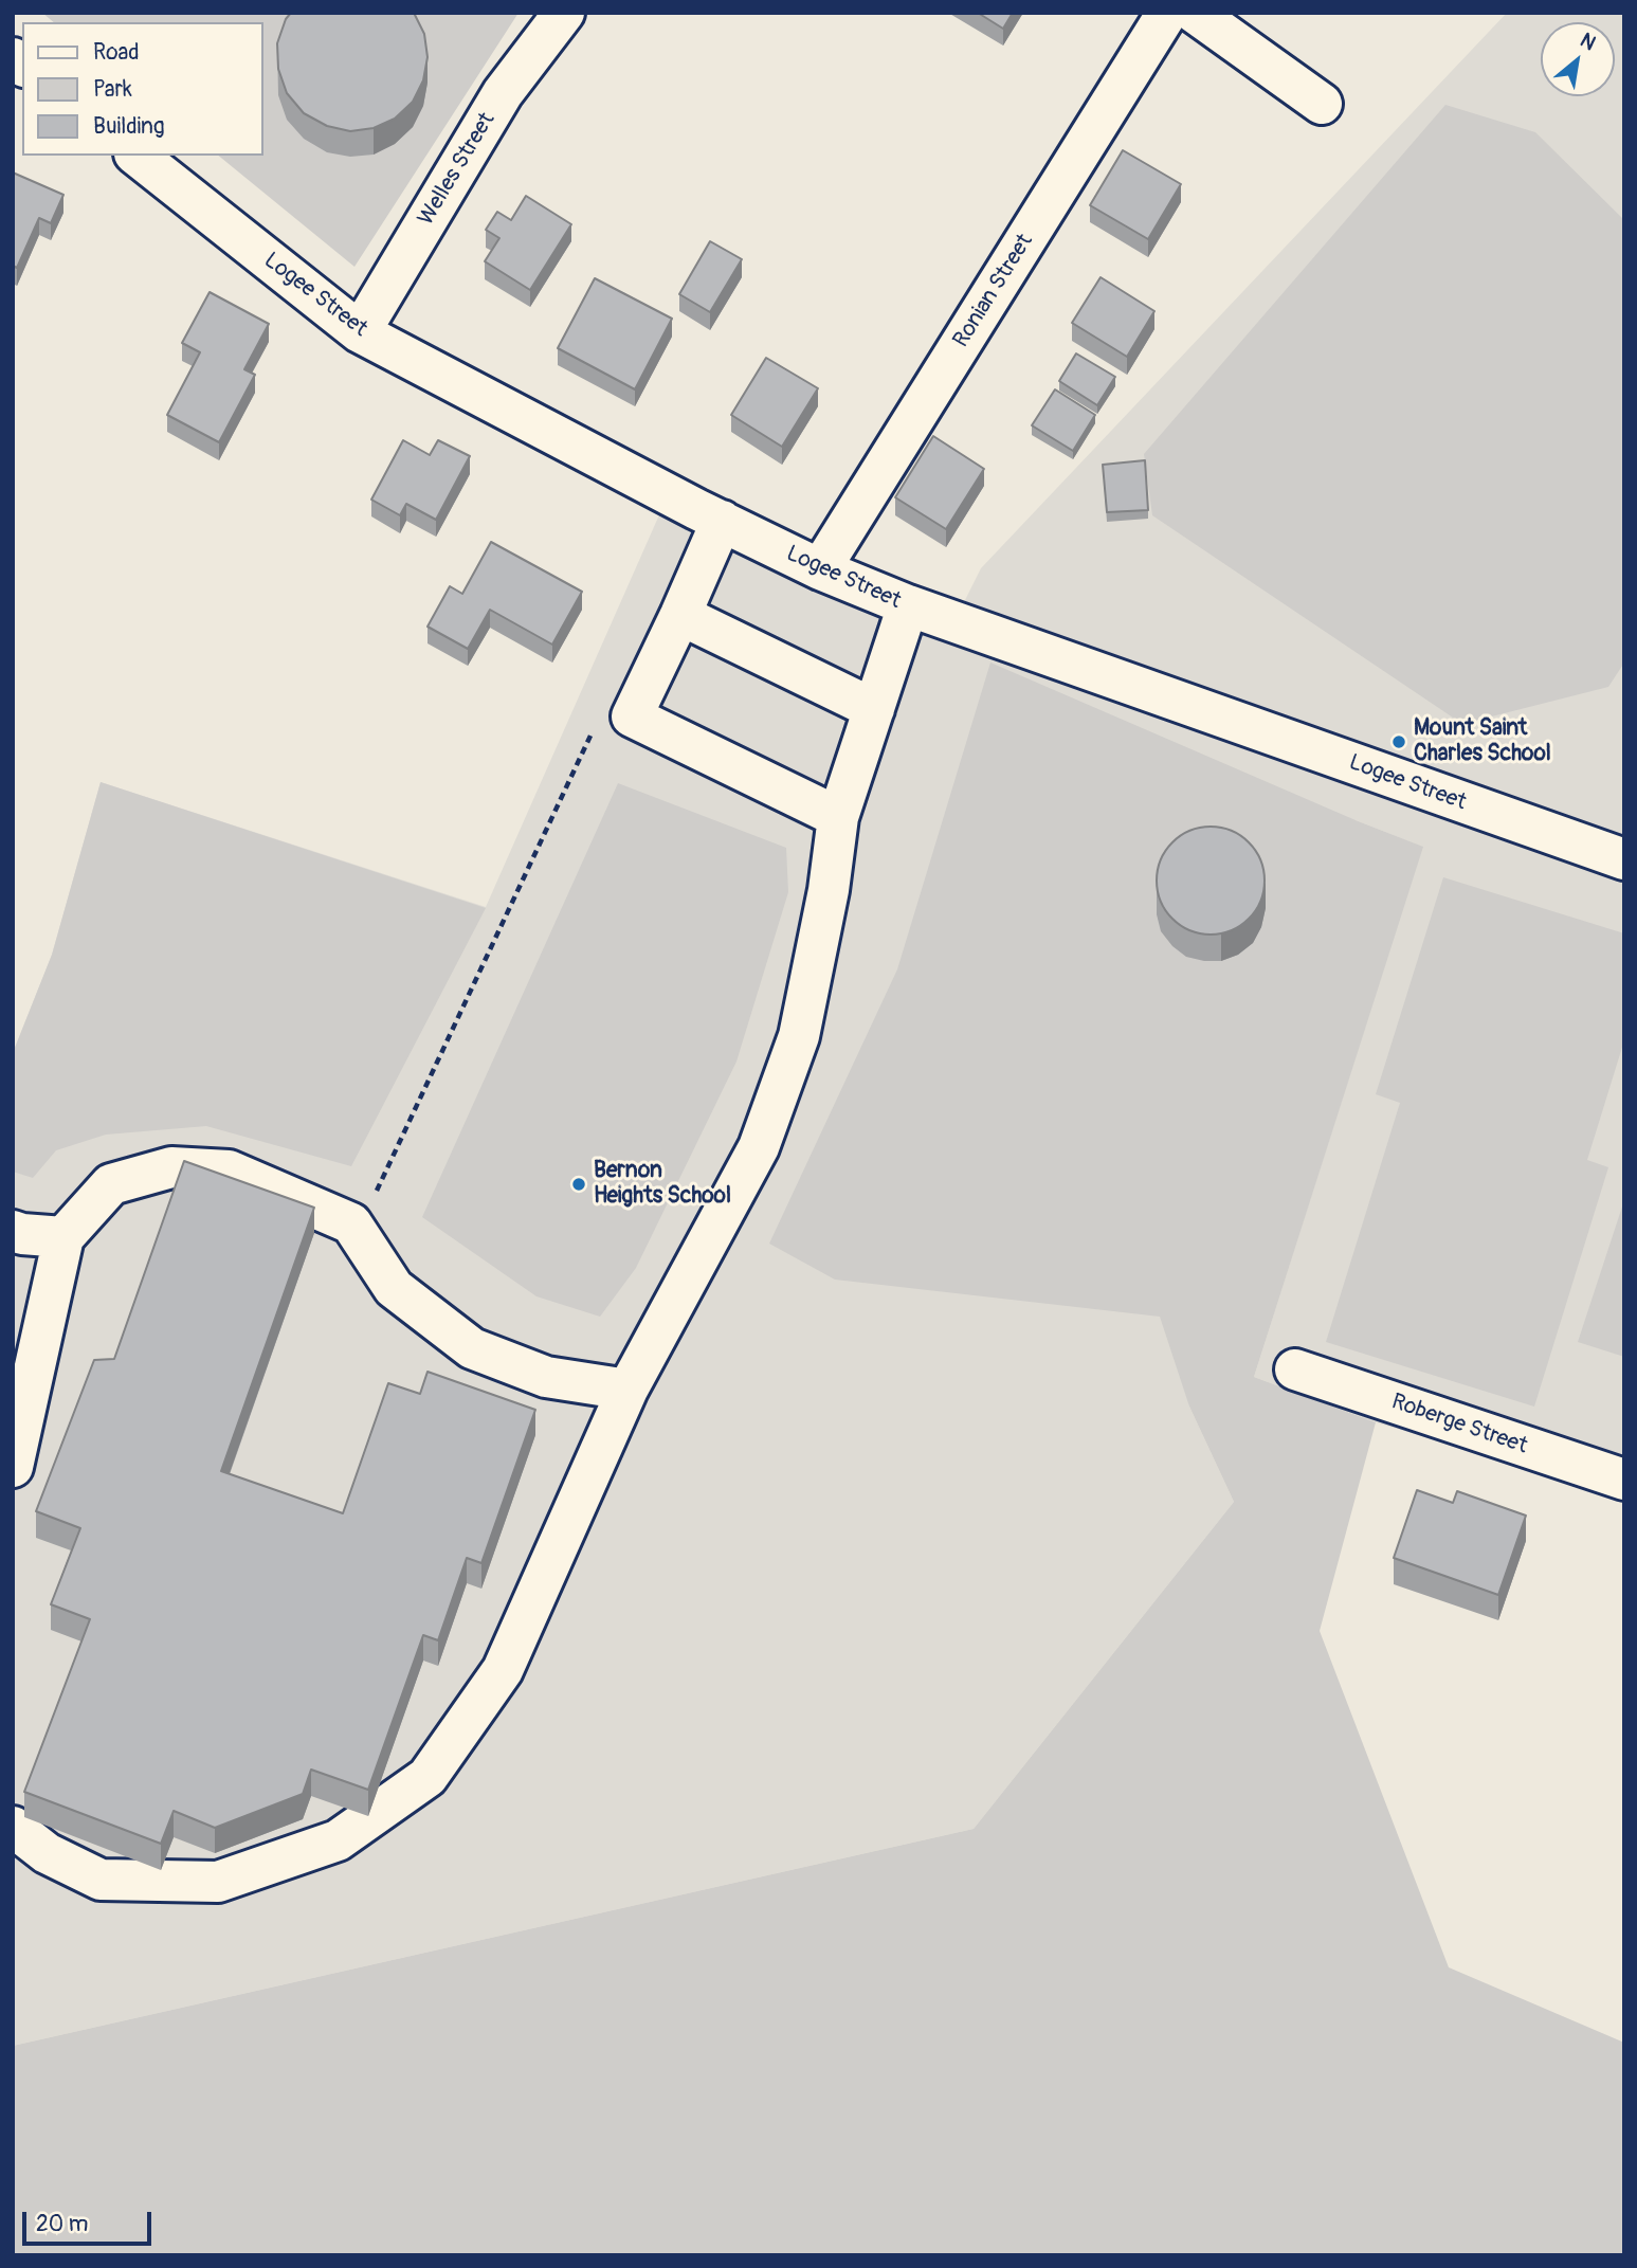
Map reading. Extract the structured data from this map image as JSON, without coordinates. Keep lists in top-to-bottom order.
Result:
{
  "streets": {
    "street": [
      "Welles Street",
      "Ronian Street",
      "Logee Street",
      "Roberge Street"
    ]
  },
  "crossings": [
    ["Welles Street", "Logee Street"],
    ["Ronian Street", "Logee Street"]
  ],
  "places": ["Mount Saint Charles School", "Bernon Heights School"],
  "legend": ["Road", "Park", "Building"],
  "scale_bar": "20 m",
  "north": "top right"
}
